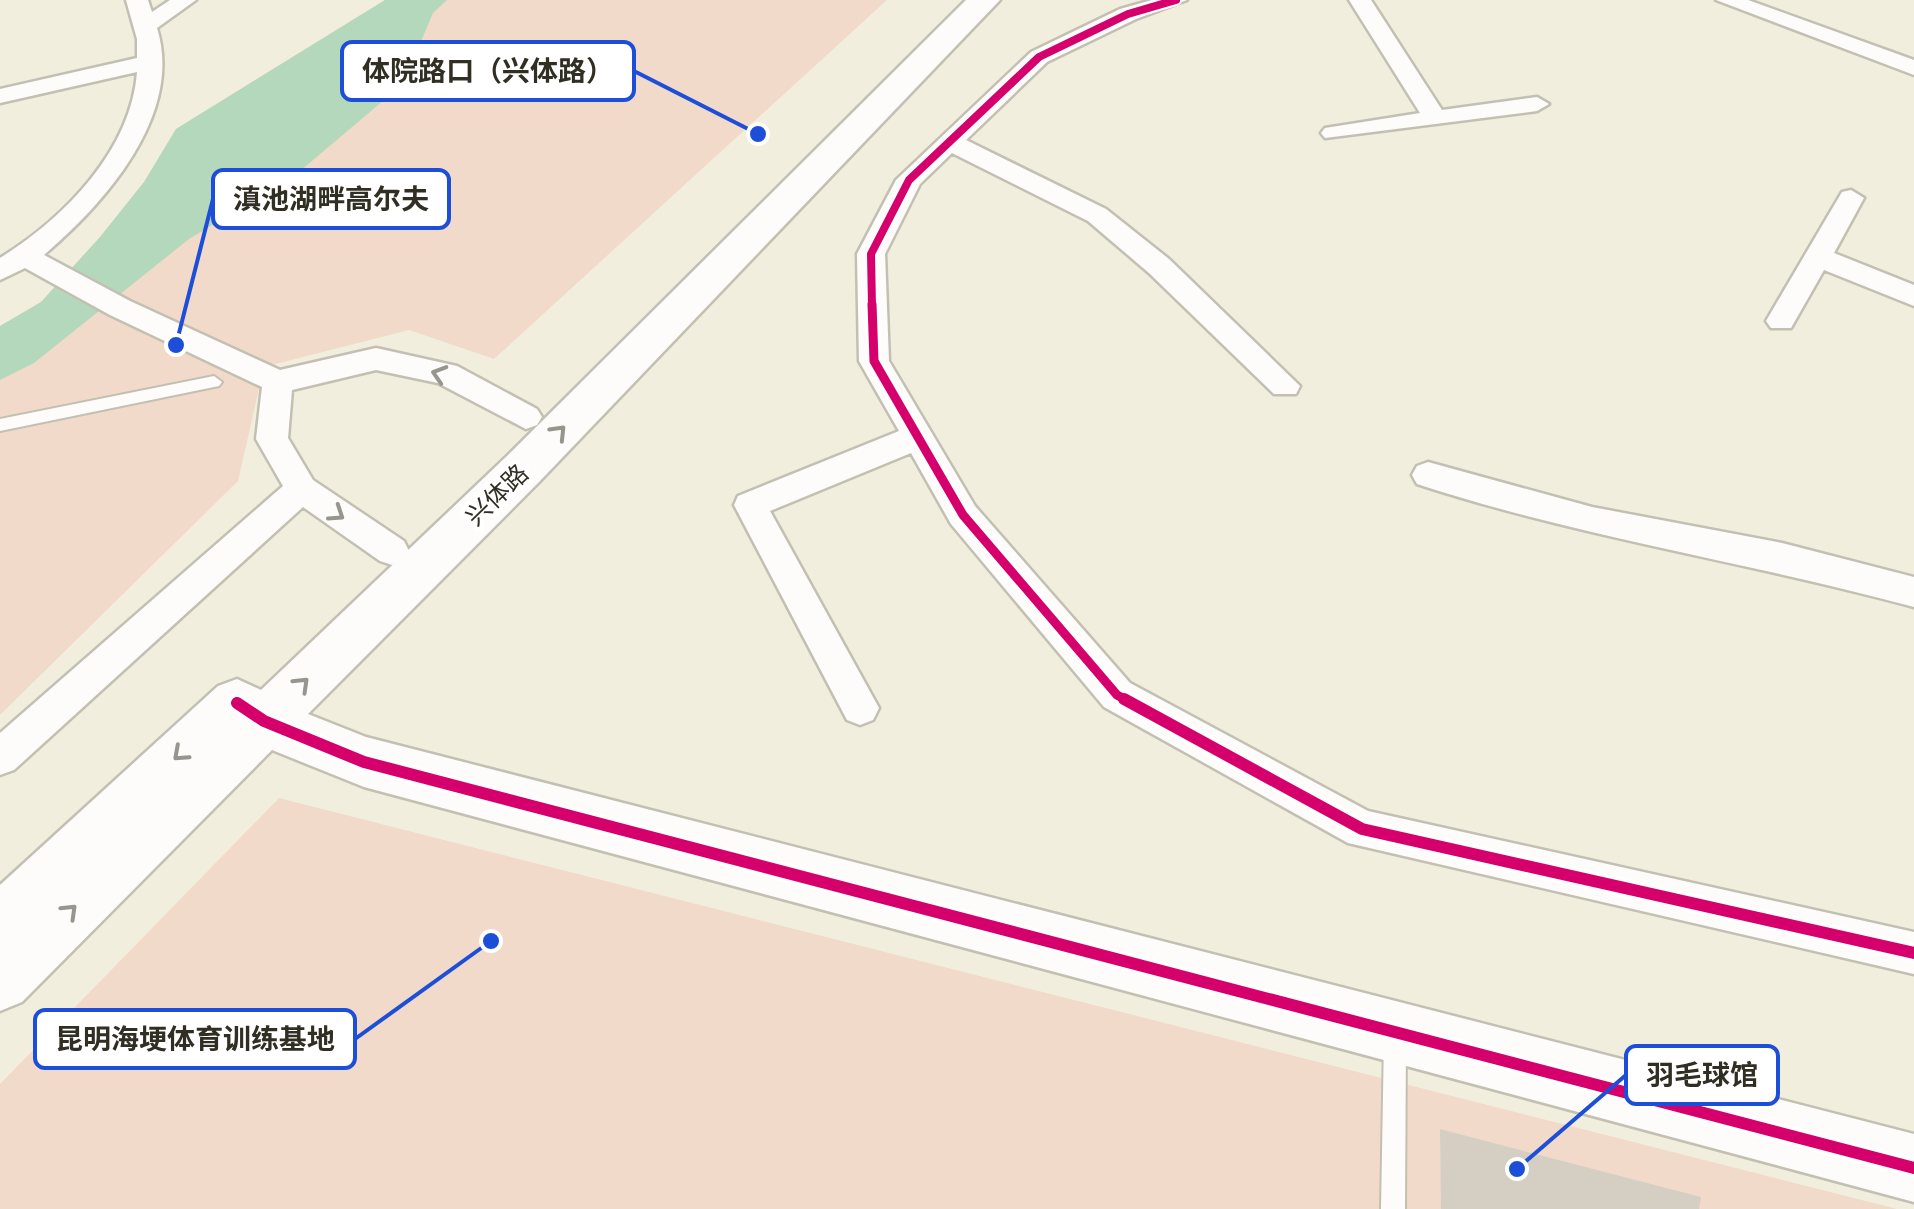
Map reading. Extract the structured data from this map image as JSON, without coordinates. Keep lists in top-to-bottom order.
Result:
{
  "streets": {
    "street": ["兴体路"]
  },
  "places": [
    "体院路口（兴体路）",
    "滇池湖畔高尔夫",
    "昆明海埂体育训练基地",
    "羽毛球馆"
  ]
}
